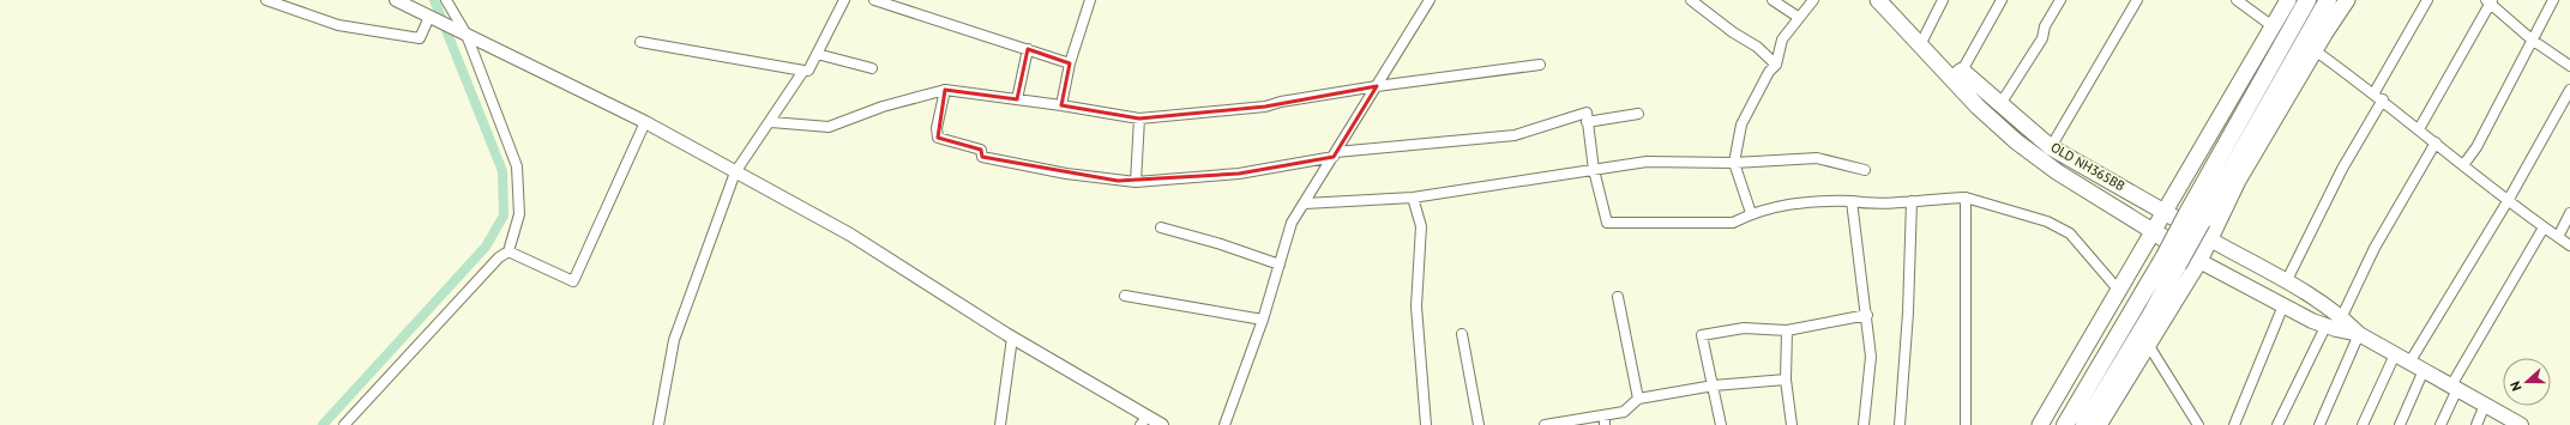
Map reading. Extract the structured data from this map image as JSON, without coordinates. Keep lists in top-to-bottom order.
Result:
{
  "streets": {
    "main road": ["OLD NH365BB"]
  },
  "north": "left"
}
